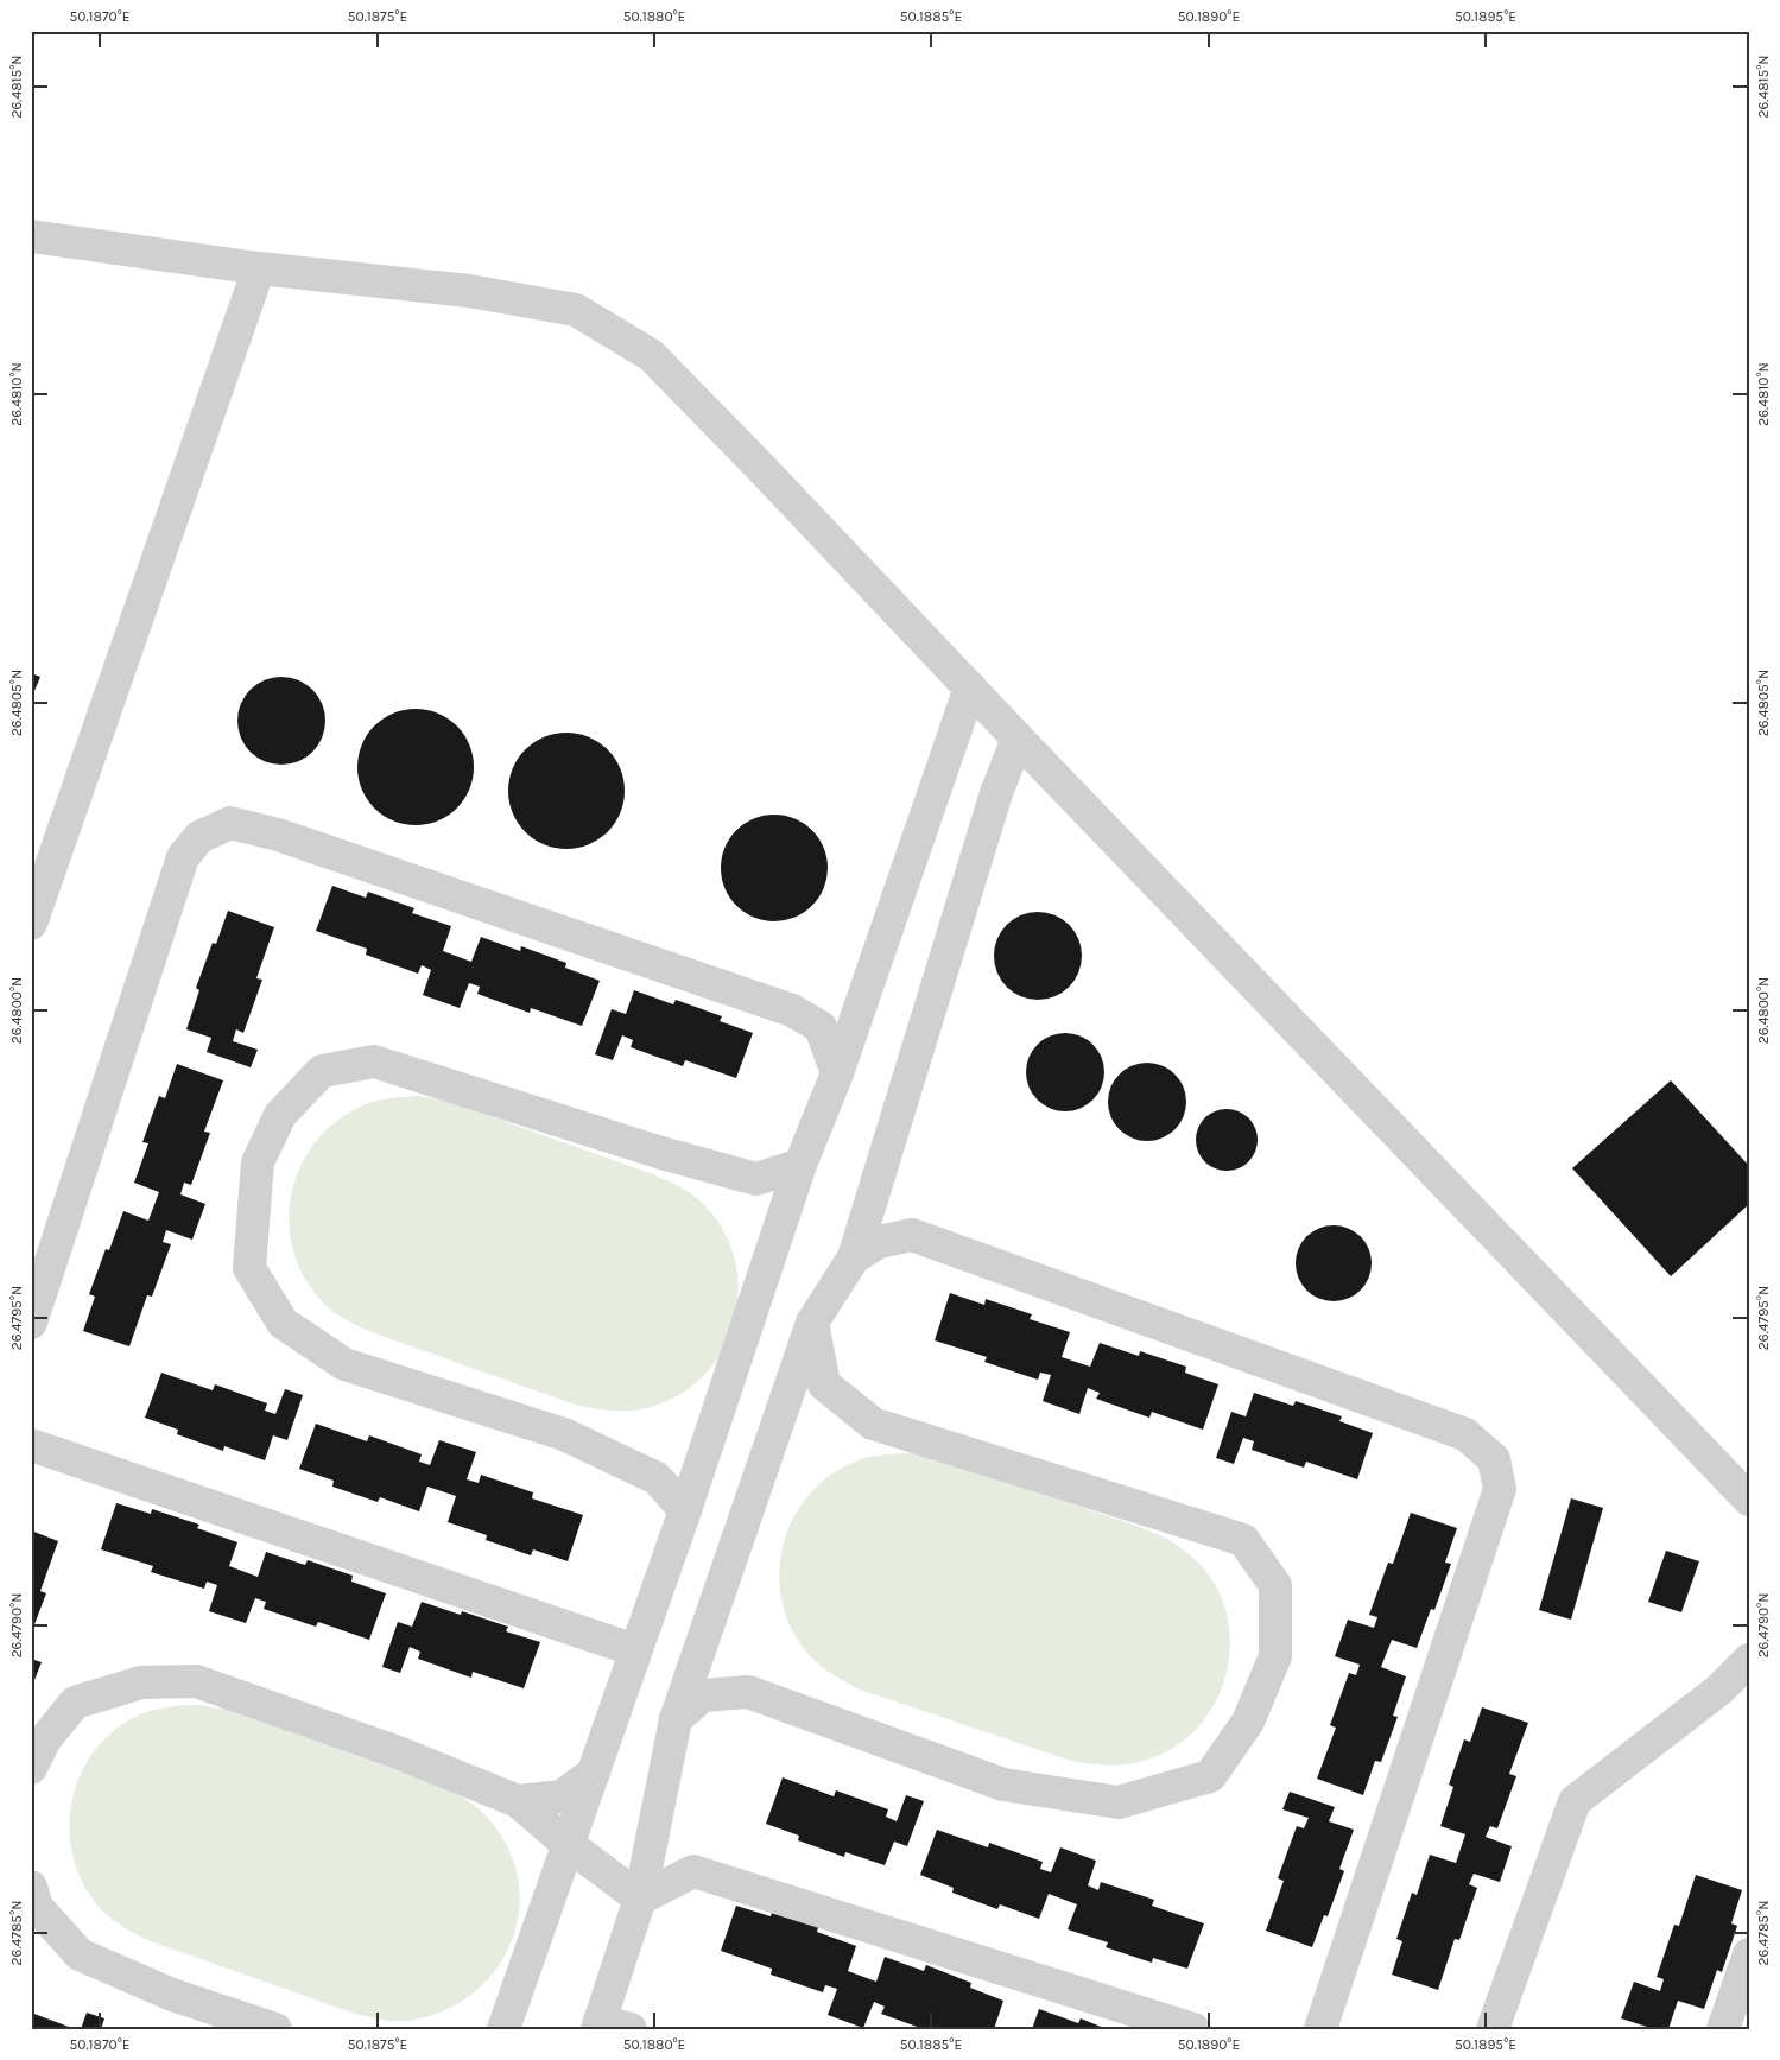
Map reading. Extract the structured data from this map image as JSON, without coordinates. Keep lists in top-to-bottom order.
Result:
{
  "coordinates": [
    "50.1870°E",
    "50.1875°E",
    "50.1880°E",
    "50.1885°E",
    "50.1890°E",
    "50.1895°E",
    "26.4815°N",
    "26.4810°N",
    "26.4805°N",
    "26.4800°N",
    "26.4795°N",
    "26.4790°N",
    "26.4785°N"
  ]
}
